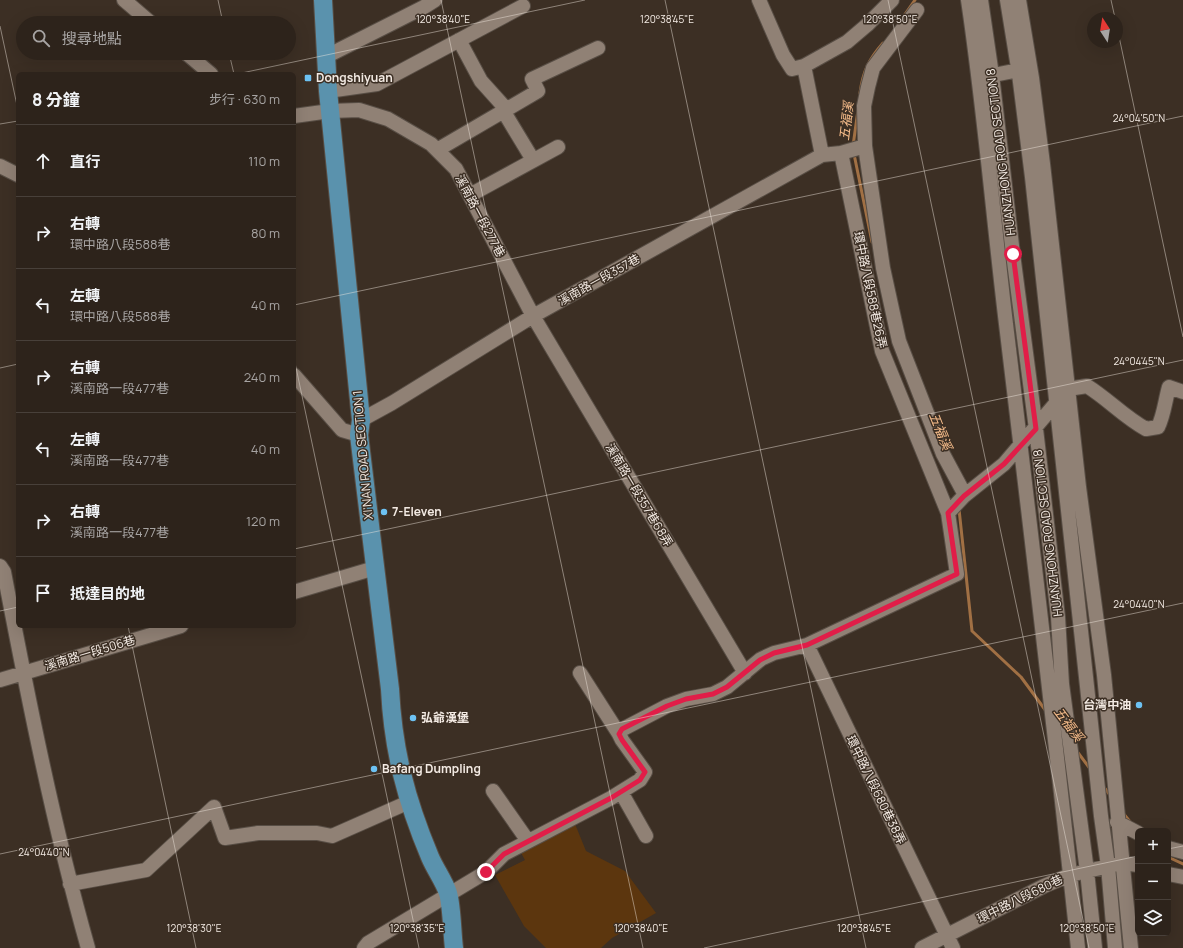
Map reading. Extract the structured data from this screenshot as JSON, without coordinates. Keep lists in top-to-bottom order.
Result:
{
  "streets": {
    "main road": ["XI'NAN ROAD SECTION 1"],
    "street": [
      "HUANZHONG ROAD SECTION 8",
      "溪南路一段277巷",
      "溪南路一段357巷",
      "環中路八段588巷26弄",
      "溪南路一段357巷68弄",
      "溪南路一段506巷",
      "環中路八段680巷38弄",
      "環中路八段680巷"
    ]
  },
  "crossings": [
    ["HUANZHONG ROAD SECTION 8", "環中路八段680巷"],
    ["溪南路一段277巷", "溪南路一段357巷"],
    ["溪南路一段277巷", "XI'NAN ROAD SECTION 1"],
    ["溪南路一段277巷", "溪南路一段357巷68弄"],
    ["溪南路一段357巷", "環中路八段588巷26弄"],
    ["溪南路一段357巷", "XI'NAN ROAD SECTION 1"],
    ["溪南路一段357巷", "溪南路一段357巷68弄"],
    ["環中路八段588巷26弄", "環中路八段680巷38弄"],
    ["環中路八段680巷38弄", "環中路八段680巷"]
  ],
  "water": ["五福溪"],
  "places": {
    "transit": ["Dongshiyuan"],
    "other": [
      "7-Eleven",
      "台灣中油",
      "弘爺漢堡",
      "Bafang Dumpling"
    ]
  },
  "north": "top",
  "page": {
    "search": "搜尋地點",
    "heading": ["8 分鐘", "步行 · 630 m"],
    "list": [
      ["直行", "110 m"],
      ["右轉", "環中路八段588巷", "80 m"],
      ["左轉", "環中路八段588巷", "40 m"],
      ["右轉", "溪南路一段477巷", "240 m"],
      ["左轉", "溪南路一段477巷", "40 m"],
      ["右轉", "溪南路一段477巷", "120 m"],
      "抵達目的地"
    ],
    "map_buttons": ["+", "−"]
  },
  "coordinates": [
    "120°38'40\"E",
    "120°38'45\"E",
    "120°38'50\"E",
    "24°04'50\"N",
    "24°04'45\"N",
    "24°04'40\"N",
    "120°38'30\"E",
    "120°38'35\"E"
  ]
}
